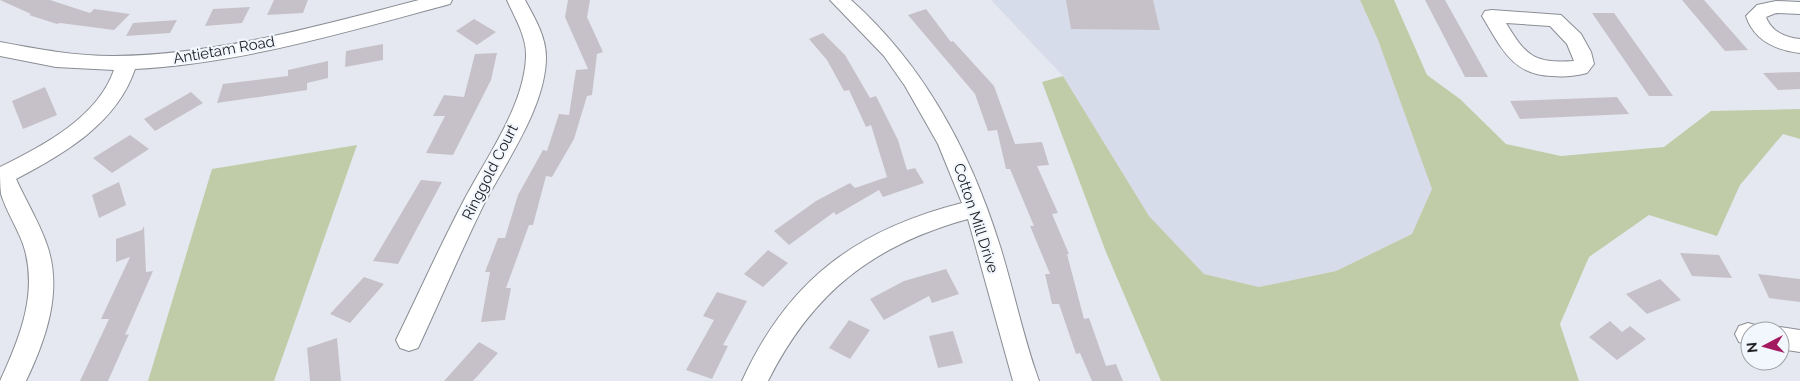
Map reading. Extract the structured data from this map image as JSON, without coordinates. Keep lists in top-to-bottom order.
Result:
{
  "streets": {
    "street": ["Antietam Road", "Ringgold Court", "Cotton Mill Drive"]
  },
  "north": "left"
}
